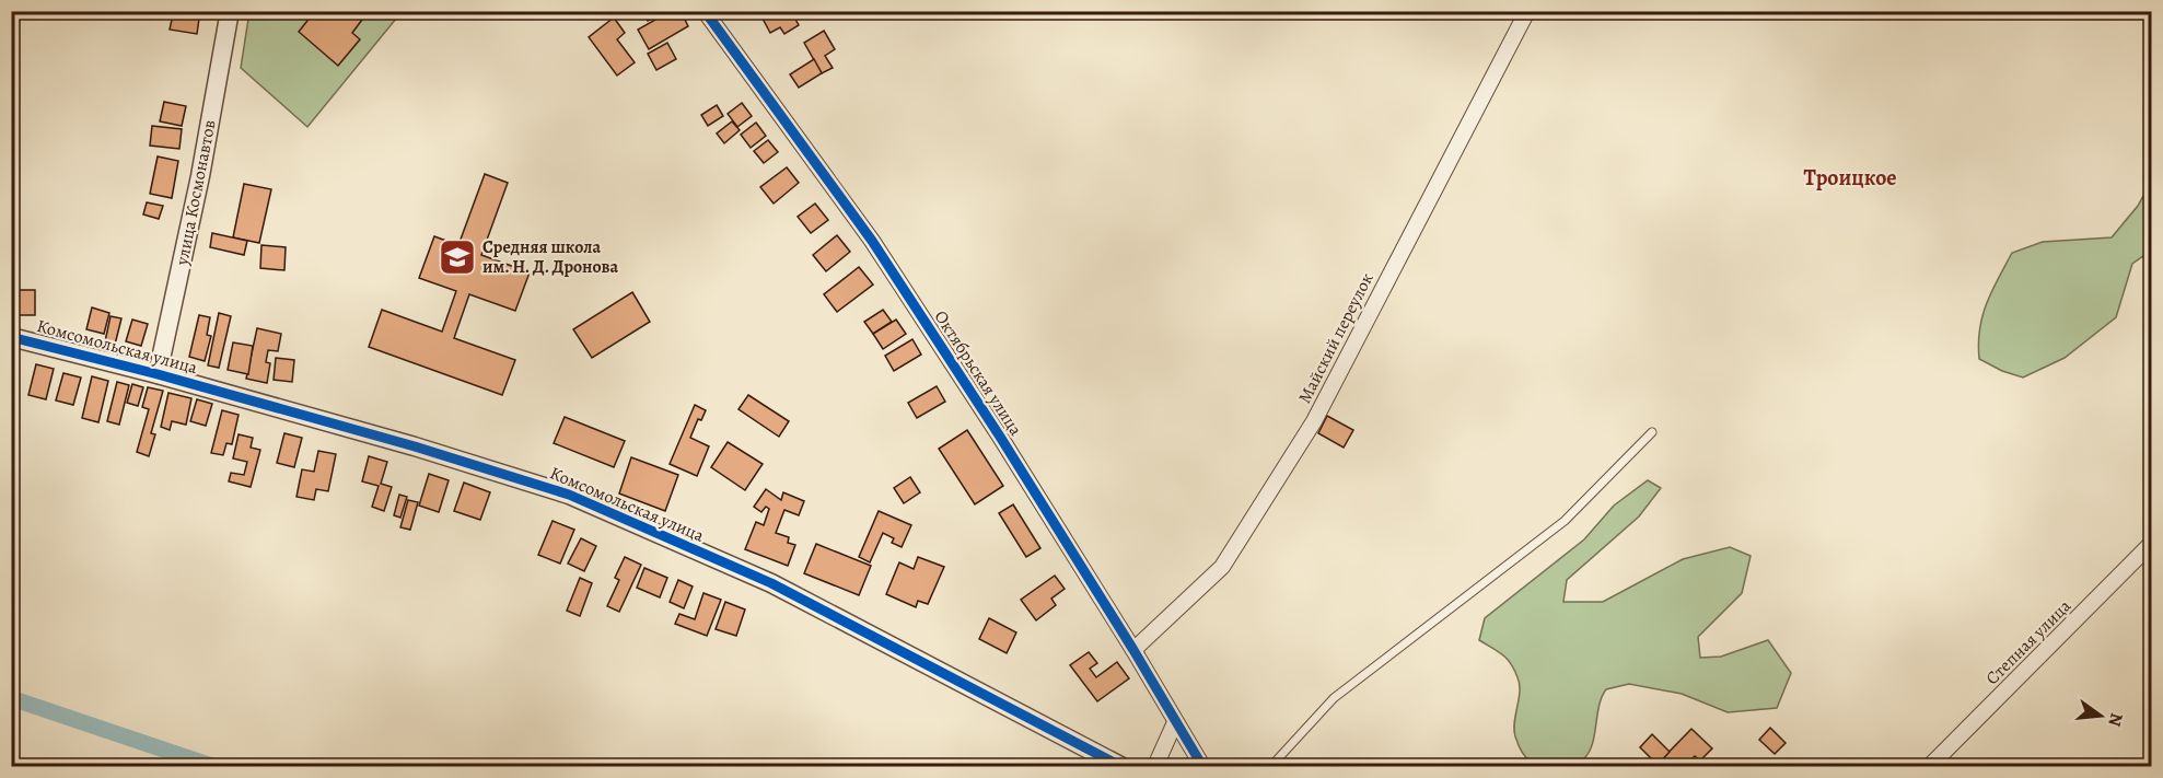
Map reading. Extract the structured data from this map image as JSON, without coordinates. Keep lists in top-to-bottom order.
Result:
{
  "streets": {
    "street": [
      "улица Космонавтов",
      "Майский переулок",
      "Комсомольская улица",
      "Октябрьская улица",
      "Степная улица"
    ]
  },
  "crossings": [
    ["улица Космонавтов", "Комсомольская улица"],
    ["Майский переулок", "Октябрьская улица"]
  ],
  "districts": ["Троицкое"],
  "places": {
    "school or university": ["Средняя школа им. Н. Д. Дронова"]
  },
  "north": "right"
}
